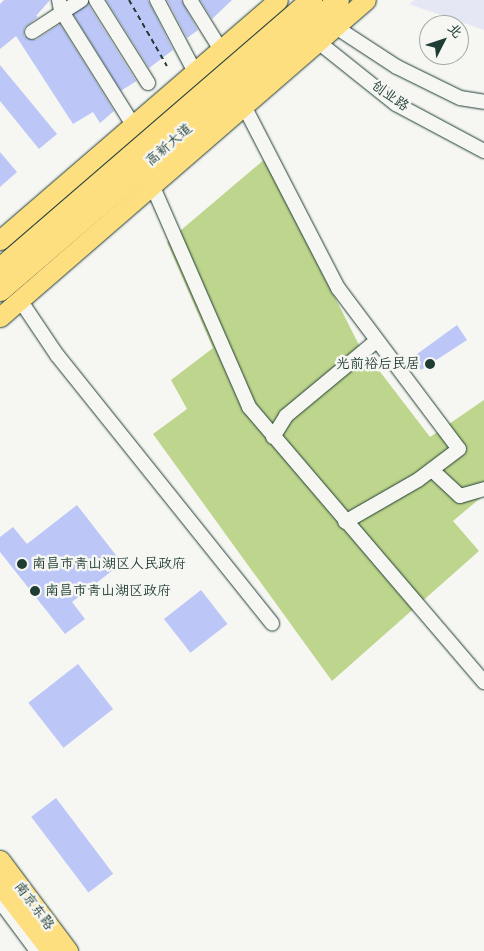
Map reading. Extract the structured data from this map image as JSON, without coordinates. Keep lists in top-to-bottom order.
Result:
{
  "streets": {
    "highway": ["高新大道"],
    "main road": ["南京东路"],
    "street": ["创业路"]
  },
  "crossings": [
    ["创业路", "高新大道"]
  ],
  "places": ["光前裕后民居", "南昌市青山湖区人民政府", "南昌市青山湖区政府"],
  "north": "top right"
}
